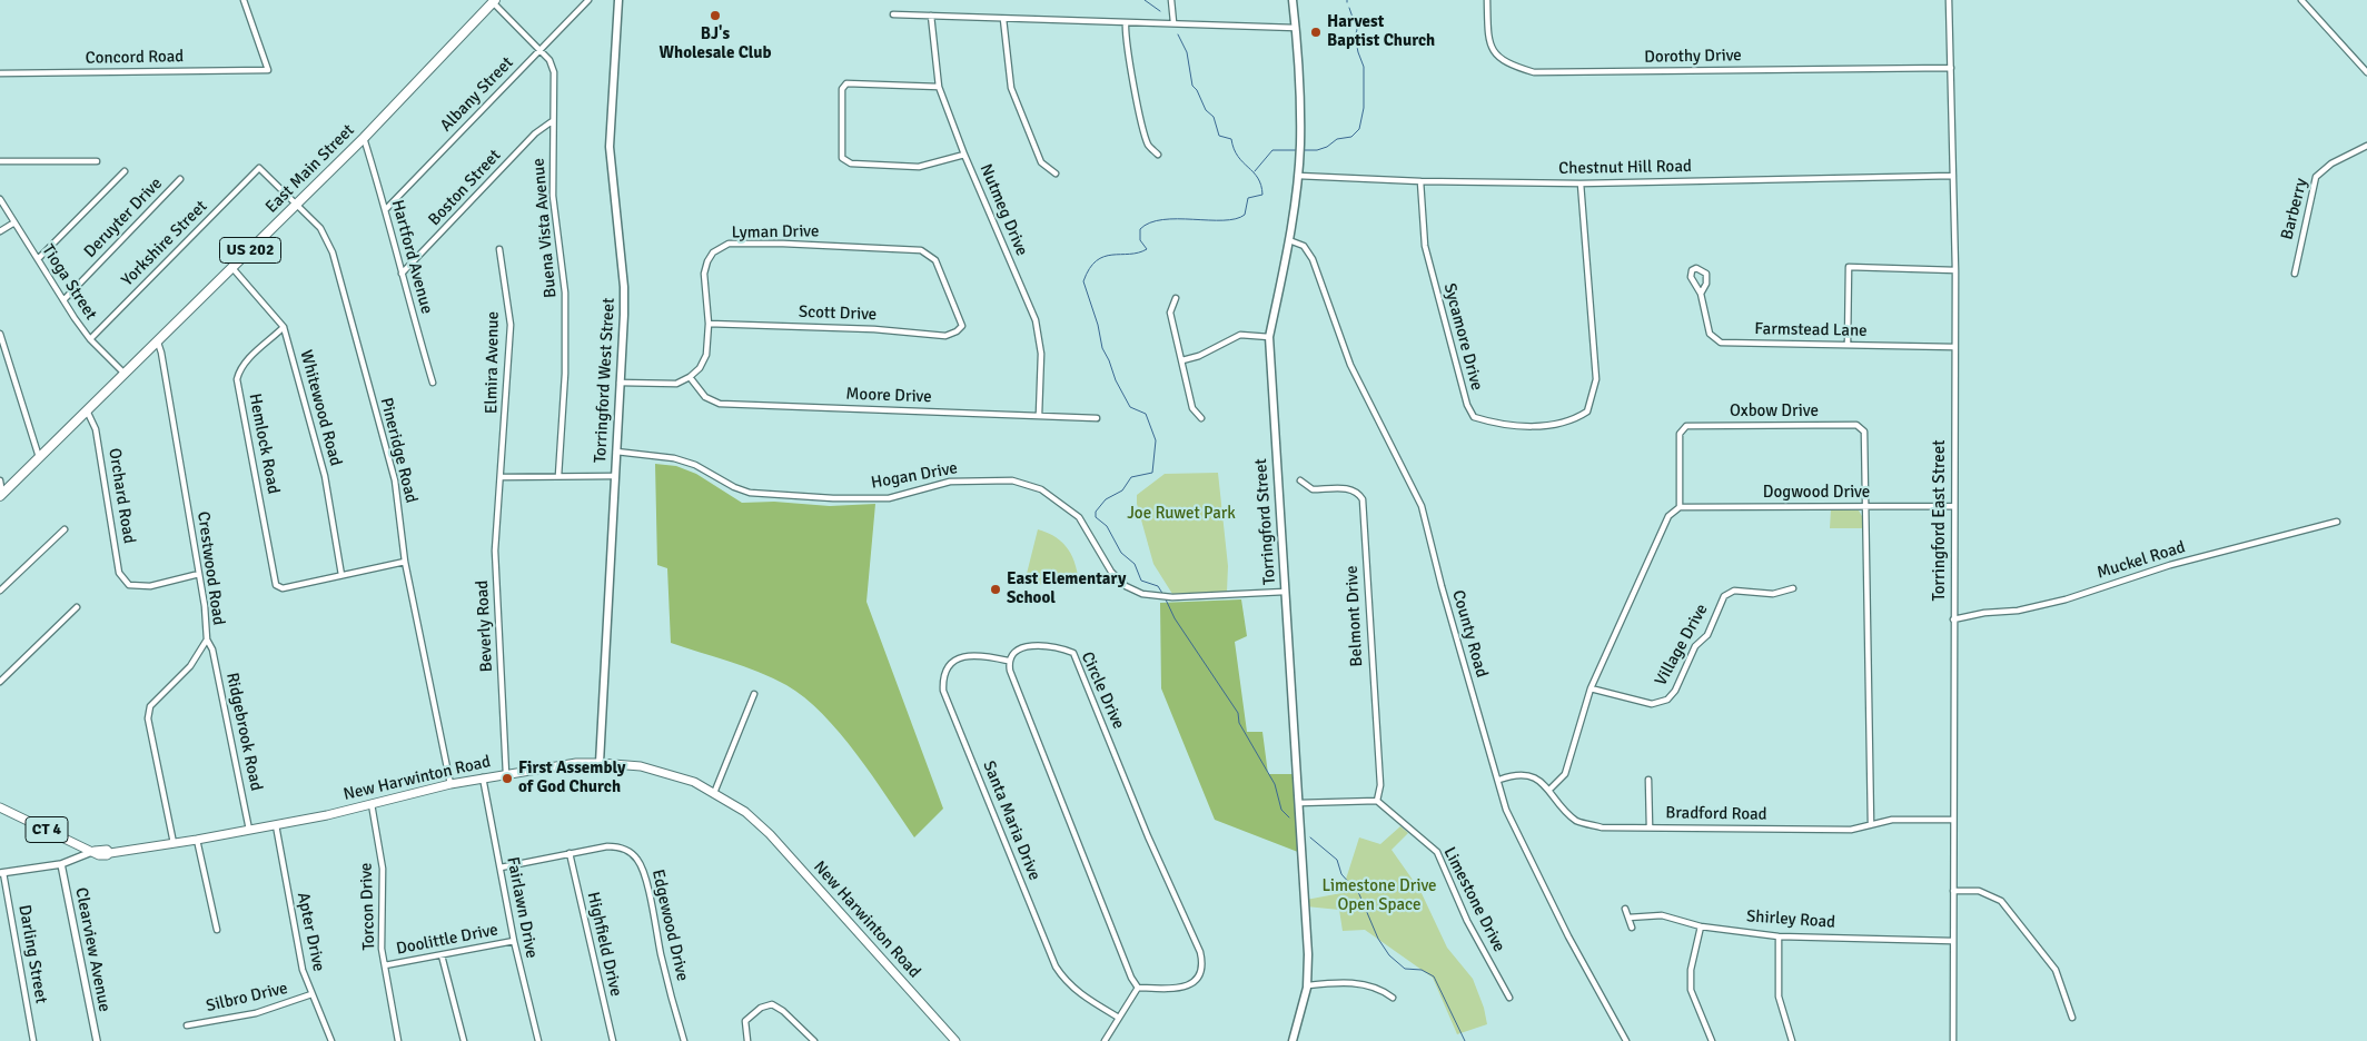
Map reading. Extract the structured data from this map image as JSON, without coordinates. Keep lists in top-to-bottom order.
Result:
{
  "streets": {
    "highway": ["East Main Street", "US 202"],
    "main road": [
      "Torringford West Street",
      "Torringford Street",
      "New Harwinton Road",
      "CT 4"
    ],
    "street": [
      "Dorothy Drive",
      "Concord Road",
      "Albany Street",
      "Chestnut Hill Road",
      "Boston Street",
      "Barberry",
      "Nutmeg Drive",
      "Deruyter Drive",
      "Buena Vista Avenue",
      "Lyman Drive",
      "Yorkshire Street",
      "Hartford Avenue",
      "Tioga Street",
      "Scott Drive",
      "Farmstead Lane",
      "Sycamore Drive",
      "Elmira Avenue",
      "Moore Drive",
      "Whitewood Road",
      "Oxbow Drive",
      "Hemlock Road",
      "Pineridge Road",
      "Hogan Drive",
      "Dogwood Drive",
      "Orchard Road",
      "Torringford East Street",
      "Muckel Road",
      "Crestwood Road",
      "Belmont Drive",
      "Beverly Road",
      "County Road",
      "Village Drive",
      "Circle Drive",
      "Ridgebrook Road",
      "Bradford Road",
      "Santa Maria Drive",
      "Limestone Drive",
      "Torcon Drive",
      "Fairlawn Drive",
      "Shirley Road",
      "Edgewood Drive",
      "Apter Drive",
      "Doolittle Drive",
      "Highfield Drive",
      "Clearview Avenue",
      "Darling Street",
      "Silbro Drive"
    ]
  },
  "crossings": [
    ["Dorothy Drive", "Torringford East Street"],
    ["Albany Street", "Buena Vista Avenue"],
    ["Albany Street", "Hartford Avenue"],
    ["Chestnut Hill Road", "Sycamore Drive"],
    ["Chestnut Hill Road", "Torringford East Street"],
    ["Chestnut Hill Road", "Torringford Street"],
    ["East Main Street", "Buena Vista Avenue"],
    ["East Main Street", "Hartford Avenue"],
    ["East Main Street", "Tioga Street"],
    ["East Main Street", "Whitewood Road"],
    ["East Main Street", "Pineridge Road"],
    ["East Main Street", "Orchard Road"],
    ["East Main Street", "Crestwood Road"],
    ["Boston Street", "Buena Vista Avenue"],
    ["Boston Street", "Hartford Avenue"],
    ["Nutmeg Drive", "Moore Drive"],
    ["Deruyter Drive", "Tioga Street"],
    ["Lyman Drive", "Scott Drive"],
    ["Lyman Drive", "Moore Drive"],
    ["Yorkshire Street", "Tioga Street"],
    ["Yorkshire Street", "Pineridge Road"],
    ["Farmstead Lane", "Torringford East Street"],
    ["Elmira Avenue", "Beverly Road"],
    ["Torringford West Street", "Hogan Drive"],
    ["Torringford West Street", "New Harwinton Road"],
    ["Whitewood Road", "Hemlock Road"],
    ["Oxbow Drive", "Dogwood Drive"],
    ["Oxbow Drive", "Bradford Road"],
    ["Pineridge Road", "New Harwinton Road"],
    ["Hogan Drive", "Torringford Street"],
    ["Dogwood Drive", "Torringford East Street"],
    ["Orchard Road", "Crestwood Road"],
    ["Torringford East Street", "Muckel Road"],
    ["Torringford East Street", "Bradford Road"],
    ["Torringford East Street", "Shirley Road"],
    ["Torringford Street", "County Road"],
    ["Crestwood Road", "Ridgebrook Road"],
    ["Crestwood Road", "New Harwinton Road"],
    ["Belmont Drive", "Limestone Drive"],
    ["Beverly Road", "New Harwinton Road"],
    ["County Road", "Bradford Road"],
    ["Circle Drive", "Santa Maria Drive"],
    ["Ridgebrook Road", "New Harwinton Road"],
    ["New Harwinton Road", "Torcon Drive"],
    ["New Harwinton Road", "Fairlawn Drive"],
    ["New Harwinton Road", "Apter Drive"],
    ["Torcon Drive", "Doolittle Drive"],
    ["Fairlawn Drive", "Edgewood Drive"],
    ["Fairlawn Drive", "Doolittle Drive"],
    ["Edgewood Drive", "Highfield Drive"],
    ["Apter Drive", "Silbro Drive"]
  ],
  "parks": ["Joe Ruwet Park", "Limestone Drive Open Space"],
  "places": [
    "BJ's Wholesale Club",
    "Harvest Baptist Church",
    "East Elementary School",
    "First Assembly of God Church"
  ]
}
